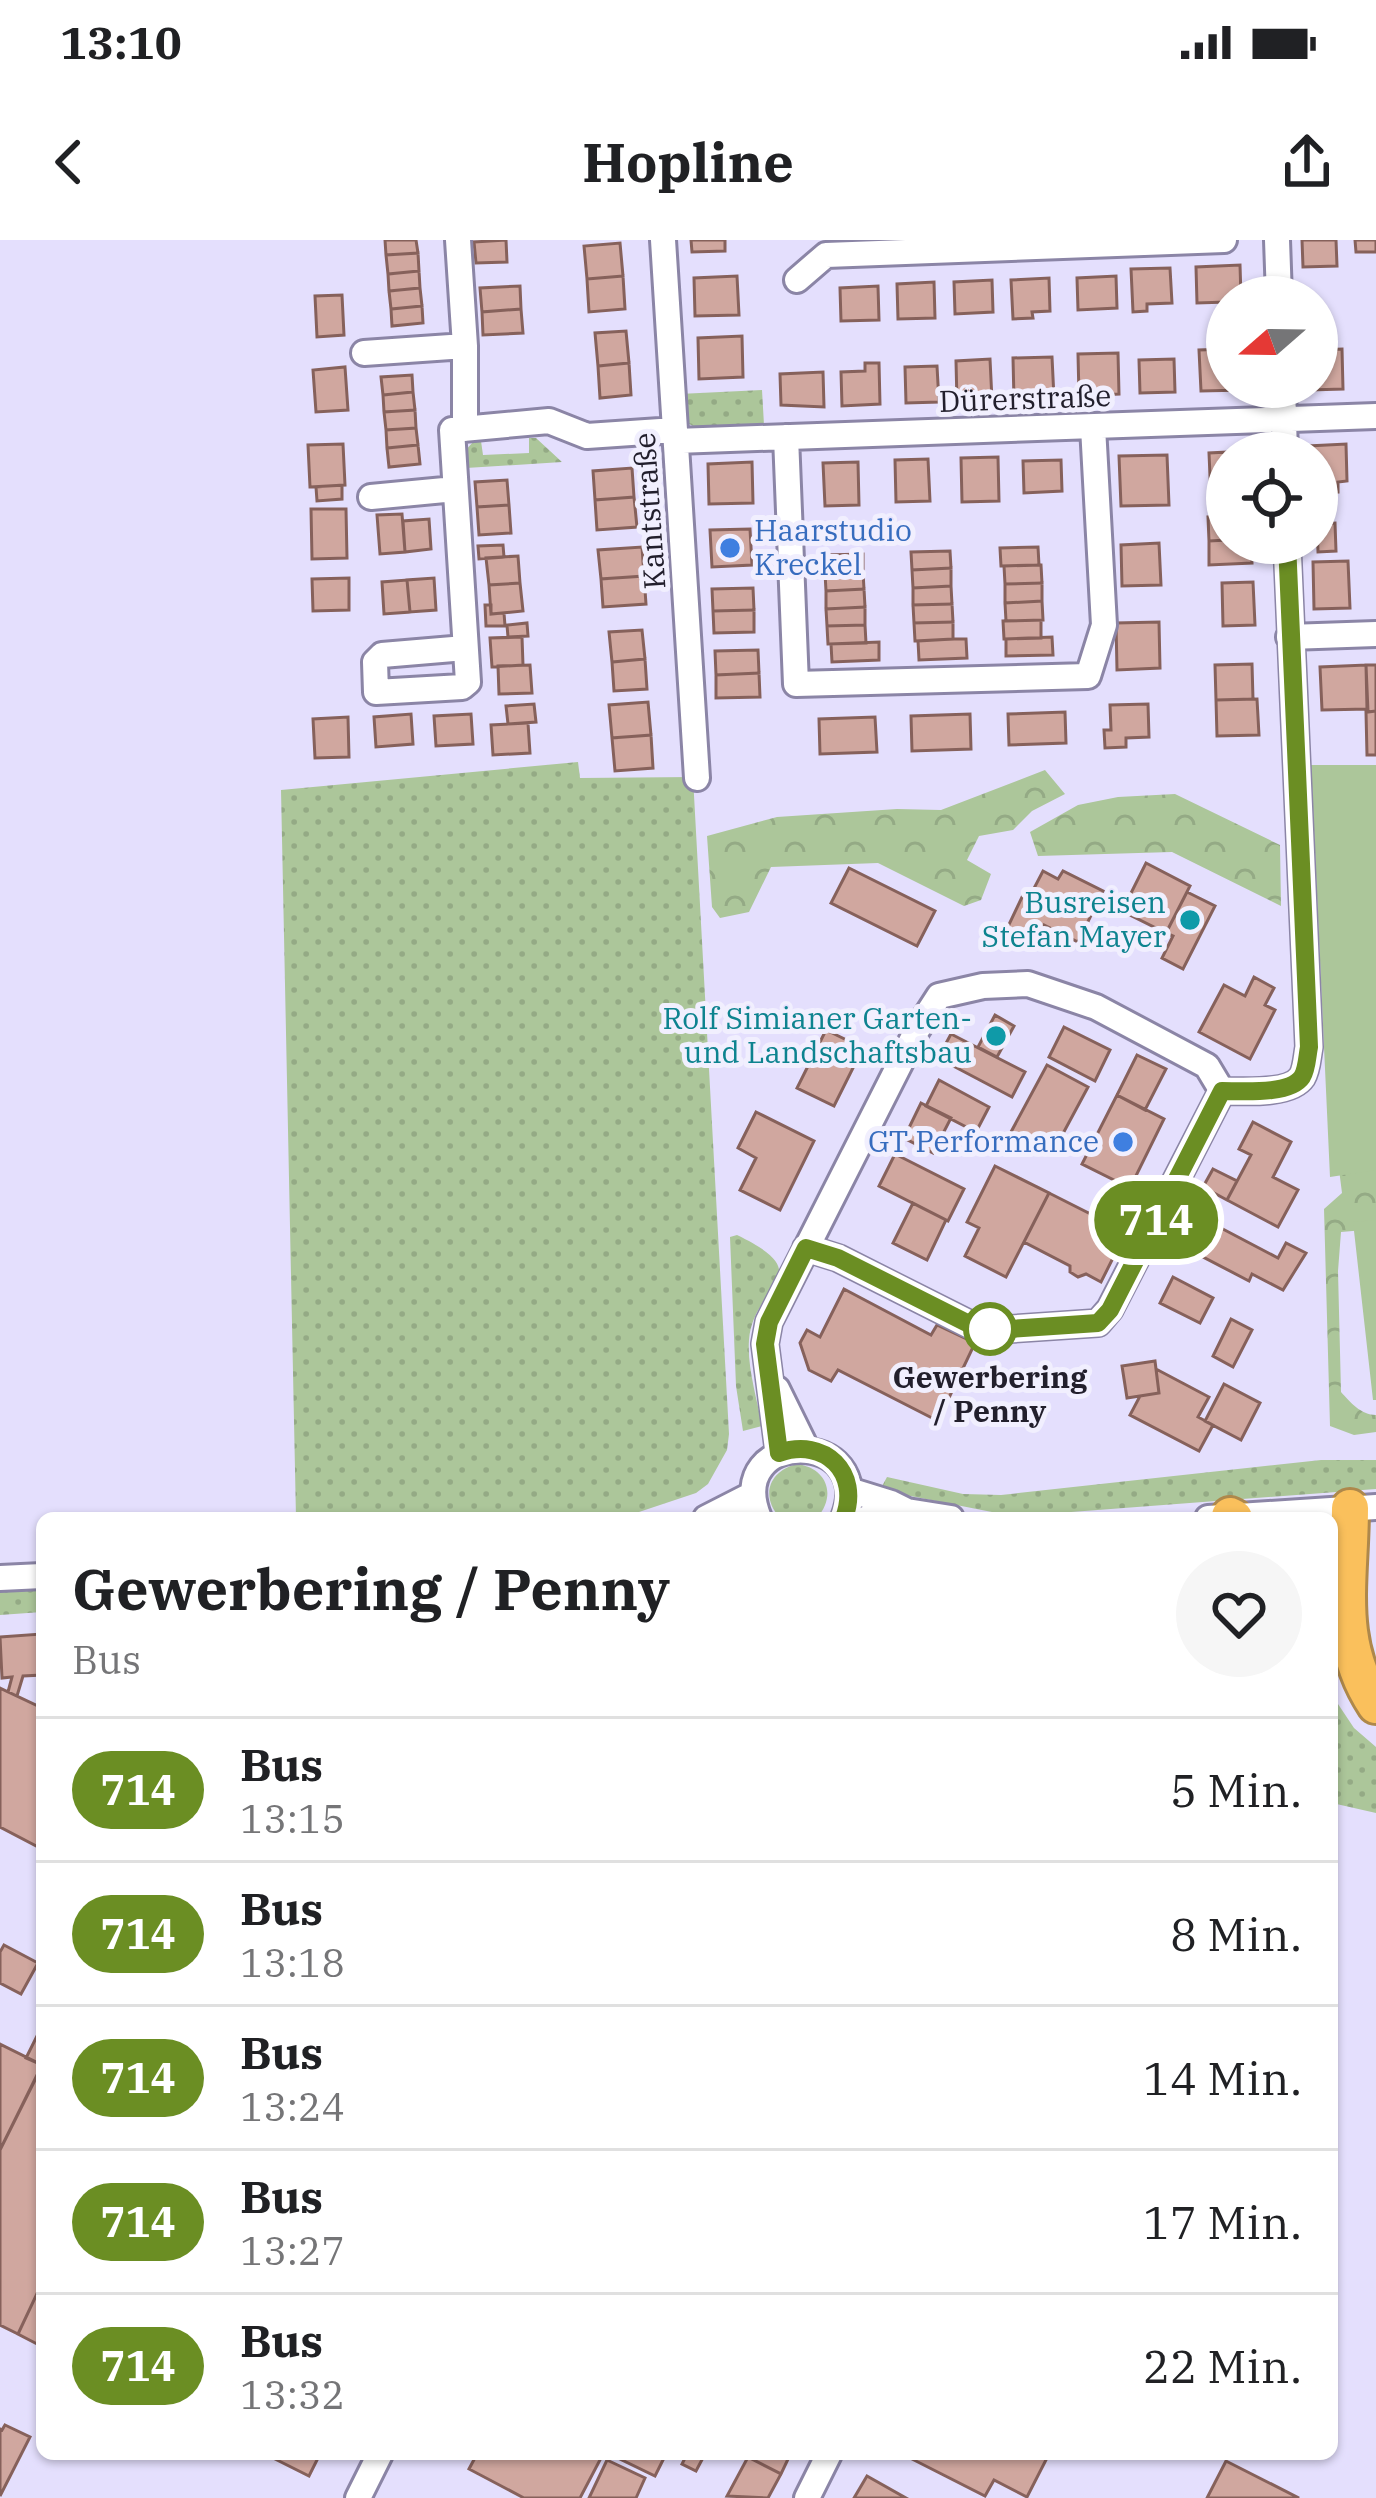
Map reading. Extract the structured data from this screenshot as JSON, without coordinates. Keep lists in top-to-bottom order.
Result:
{
  "streets": {
    "street": ["Dürerstraße", "Kantstraße"]
  },
  "crossings": [
    ["Dürerstraße", "Kantstraße"]
  ],
  "places": [
    "Haarstudio Kreckel",
    "Busreisen Stefan Mayer",
    "Rolf Simianer Garten- und Landschaftsbau",
    "GT Performance",
    "Gewerbering / Penny"
  ],
  "lines": ["bus line 714"],
  "north": "left",
  "page": {
    "status": "13:10",
    "header": "Hopline",
    "on_map": "714",
    "heading": ["Gewerbering / Penny", "Bus"],
    "list": [
      {
        "mark": "714",
        "name": "Bus",
        "note": "13:15",
        "value": "5 Min."
      },
      {
        "mark": "714",
        "name": "Bus",
        "note": "13:18",
        "value": "8 Min."
      },
      {
        "mark": "714",
        "name": "Bus",
        "note": "13:24",
        "value": "14 Min."
      },
      {
        "mark": "714",
        "name": "Bus",
        "note": "13:27",
        "value": "17 Min."
      },
      {
        "mark": "714",
        "name": "Bus",
        "note": "13:32",
        "value": "22 Min."
      }
    ]
  }
}
